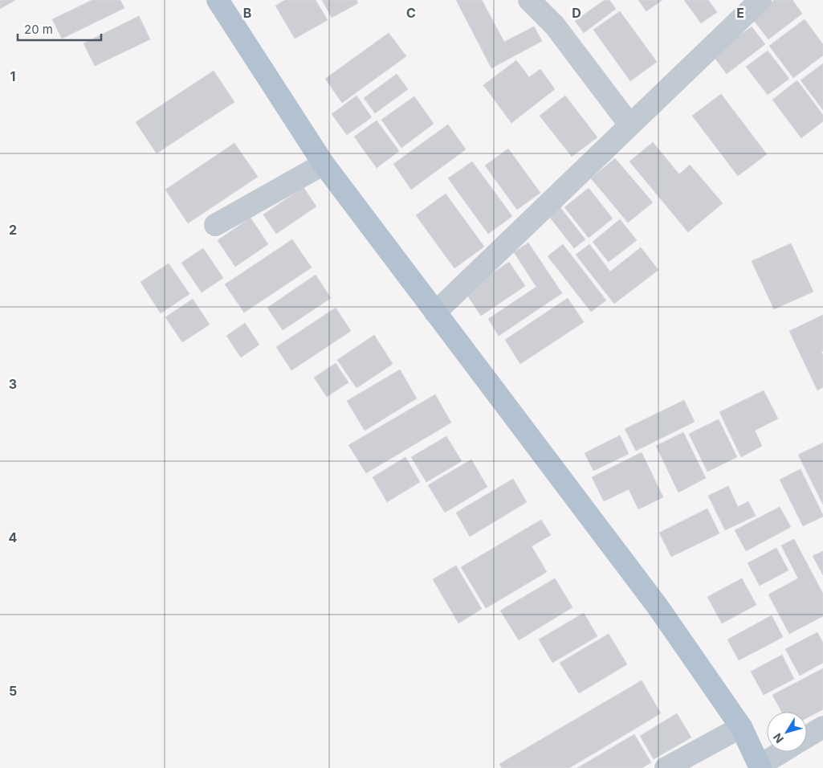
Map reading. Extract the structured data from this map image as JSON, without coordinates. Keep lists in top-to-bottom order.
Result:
{
  "scale_bar": "20 m",
  "north": "bottom left",
  "grid": {
    "columns": [
      "B",
      "C",
      "D",
      "E"
    ],
    "rows": [
      "1",
      "2",
      "3",
      "4",
      "5"
    ]
  }
}
